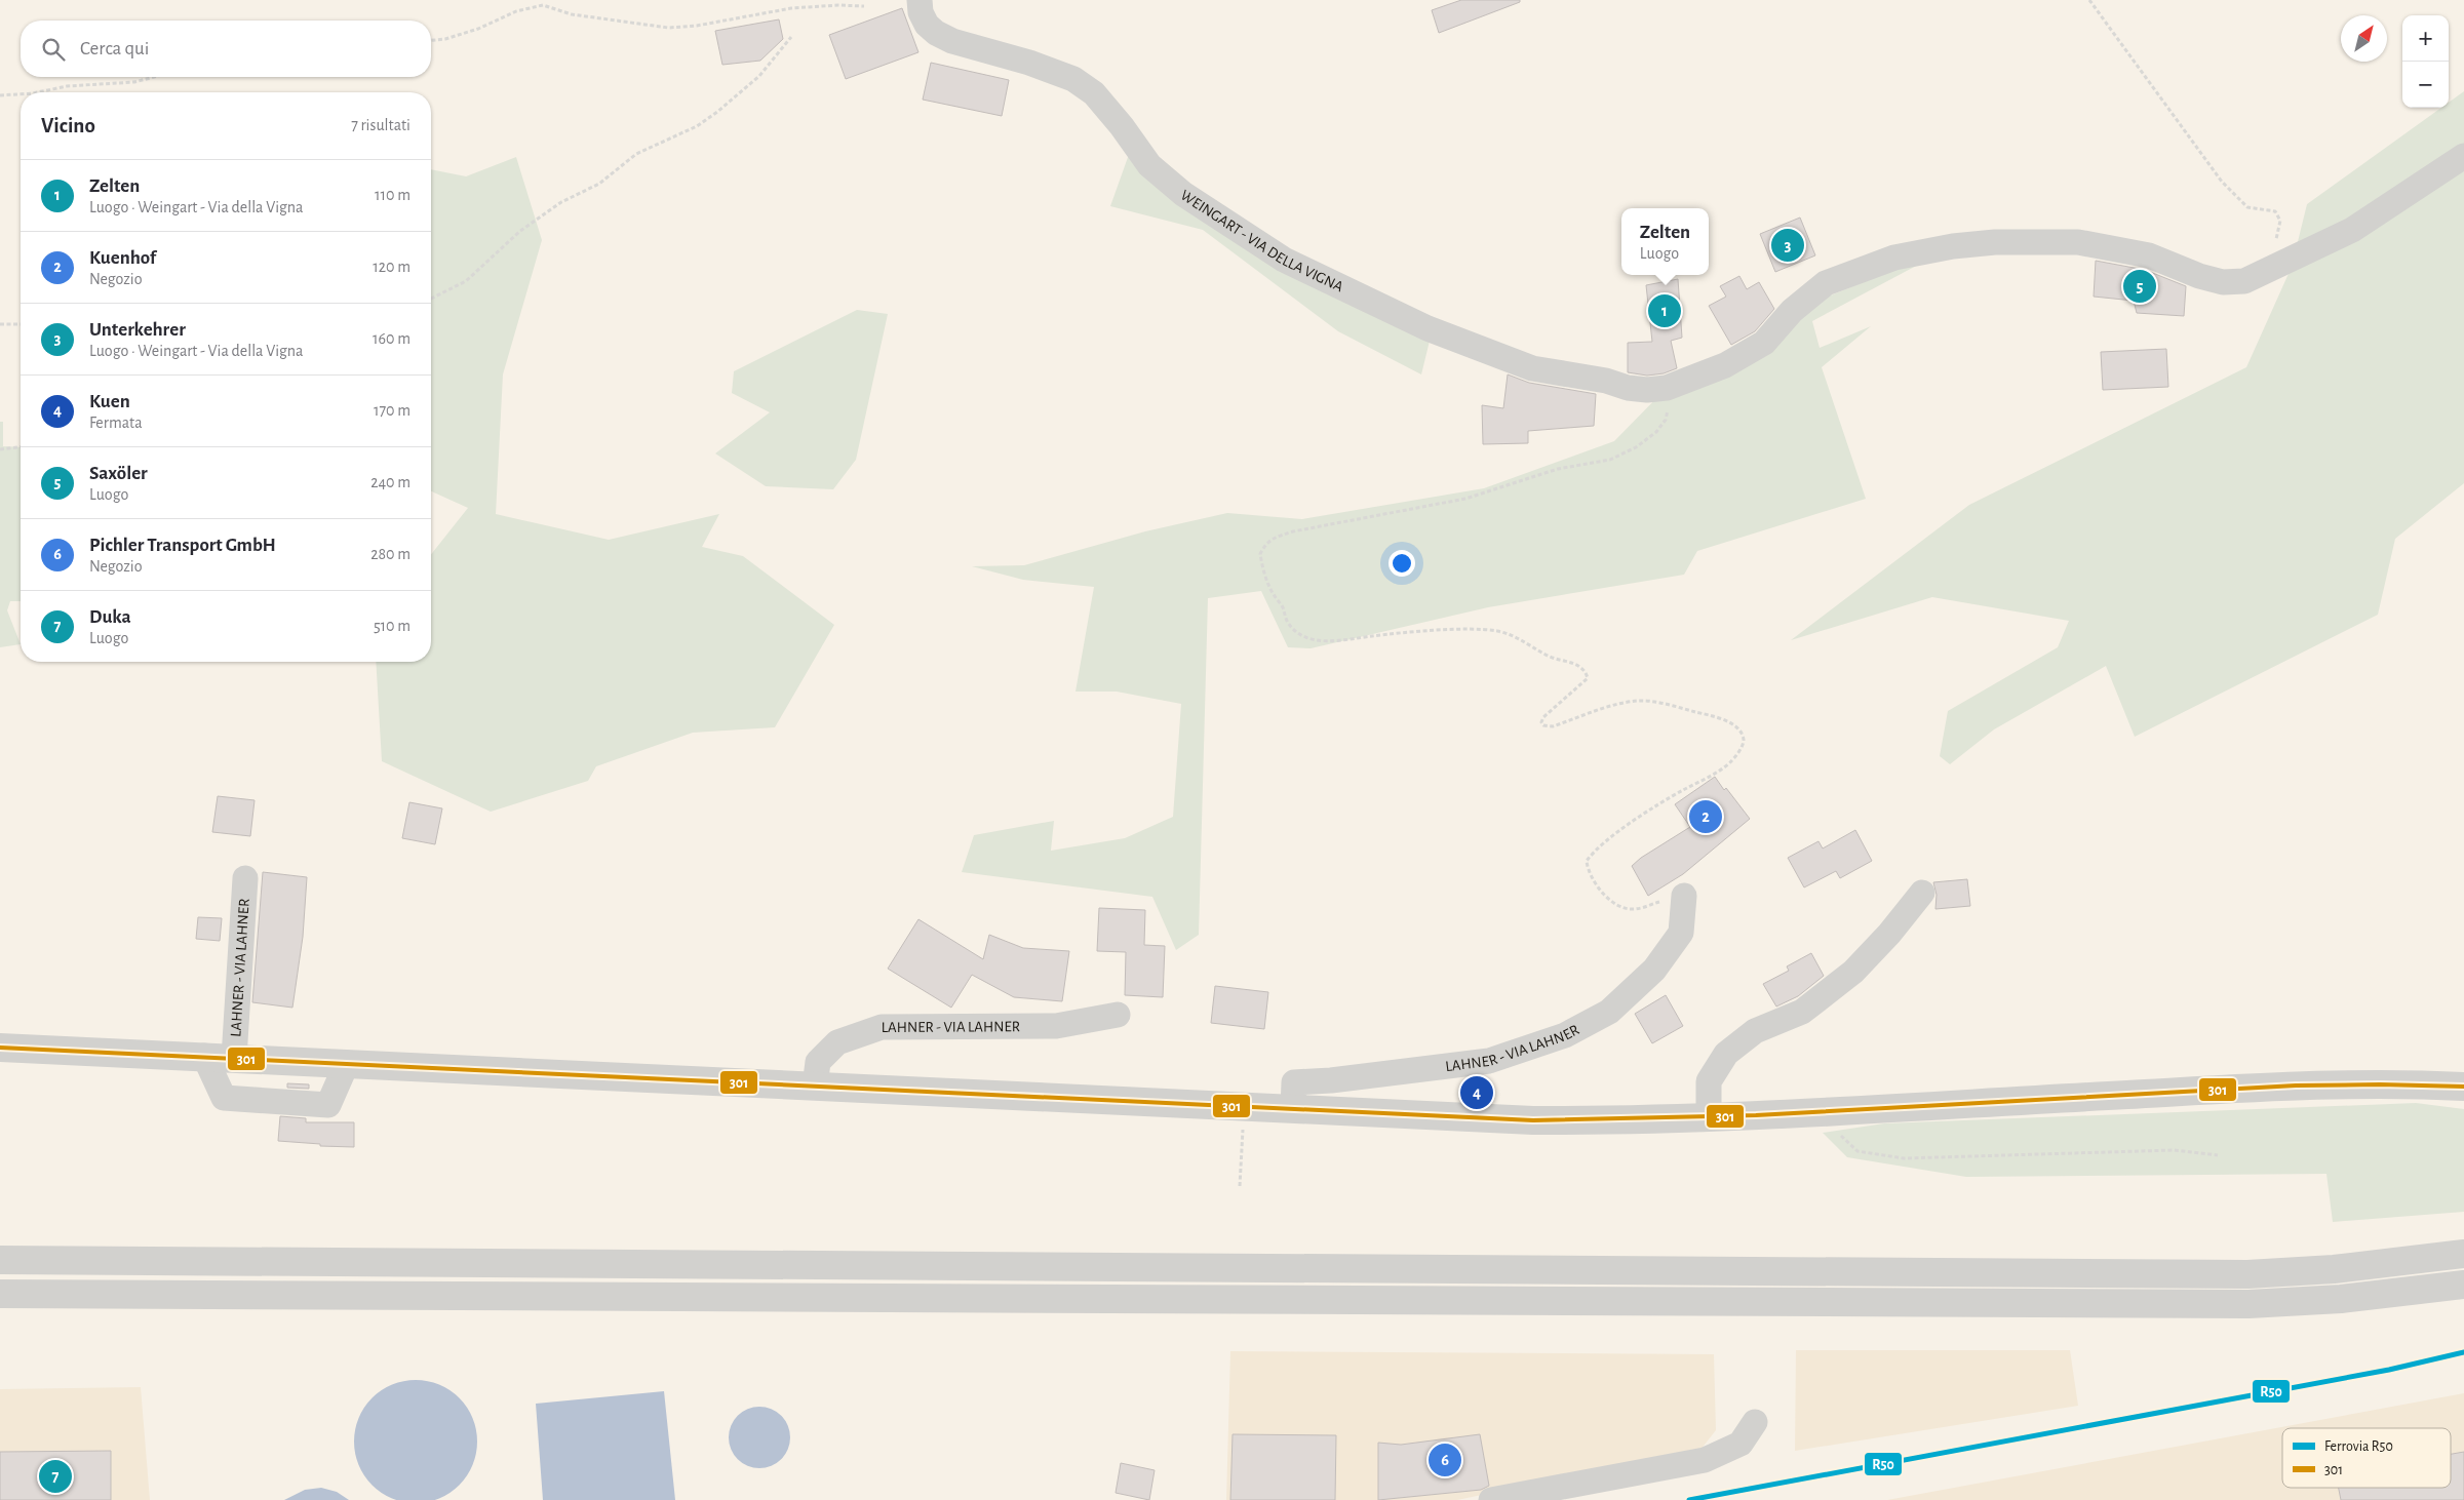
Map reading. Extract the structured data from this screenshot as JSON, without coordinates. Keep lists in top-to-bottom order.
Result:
{
  "streets": {
    "street": ["WEINGART - VIA DELLA VIGNA", "LAHNER - VIA LAHNER"]
  },
  "lines": ["transit line 301", "rail line R50"],
  "legend": ["Ferrovia R50", "301"],
  "north": "top right",
  "page": {
    "map_buttons": ["+", "−"],
    "search": "Cerca qui",
    "heading": ["Vicino", "7 risultati"],
    "list": [
      {
        "mark": "1",
        "name": "Zelten",
        "note": "Luogo · Weingart - Via della Vigna",
        "value": "110 m"
      },
      {
        "mark": "2",
        "name": "Kuenhof",
        "note": "Negozio",
        "value": "120 m"
      },
      {
        "mark": "3",
        "name": "Unterkehrer",
        "note": "Luogo · Weingart - Via della Vigna",
        "value": "160 m"
      },
      {
        "mark": "4",
        "name": "Kuen",
        "note": "Fermata",
        "value": "170 m"
      },
      {
        "mark": "5",
        "name": "Saxöler",
        "note": "Luogo",
        "value": "240 m"
      },
      {
        "mark": "6",
        "name": "Pichler Transport GmbH",
        "note": "Negozio",
        "value": "280 m"
      },
      {
        "mark": "7",
        "name": "Duka",
        "note": "Luogo",
        "value": "510 m"
      }
    ],
    "popup": ["Zelten", "Luogo"],
    "pins": [
      "3",
      "5",
      "1",
      "2",
      "4",
      "6",
      "7"
    ]
  }
}
